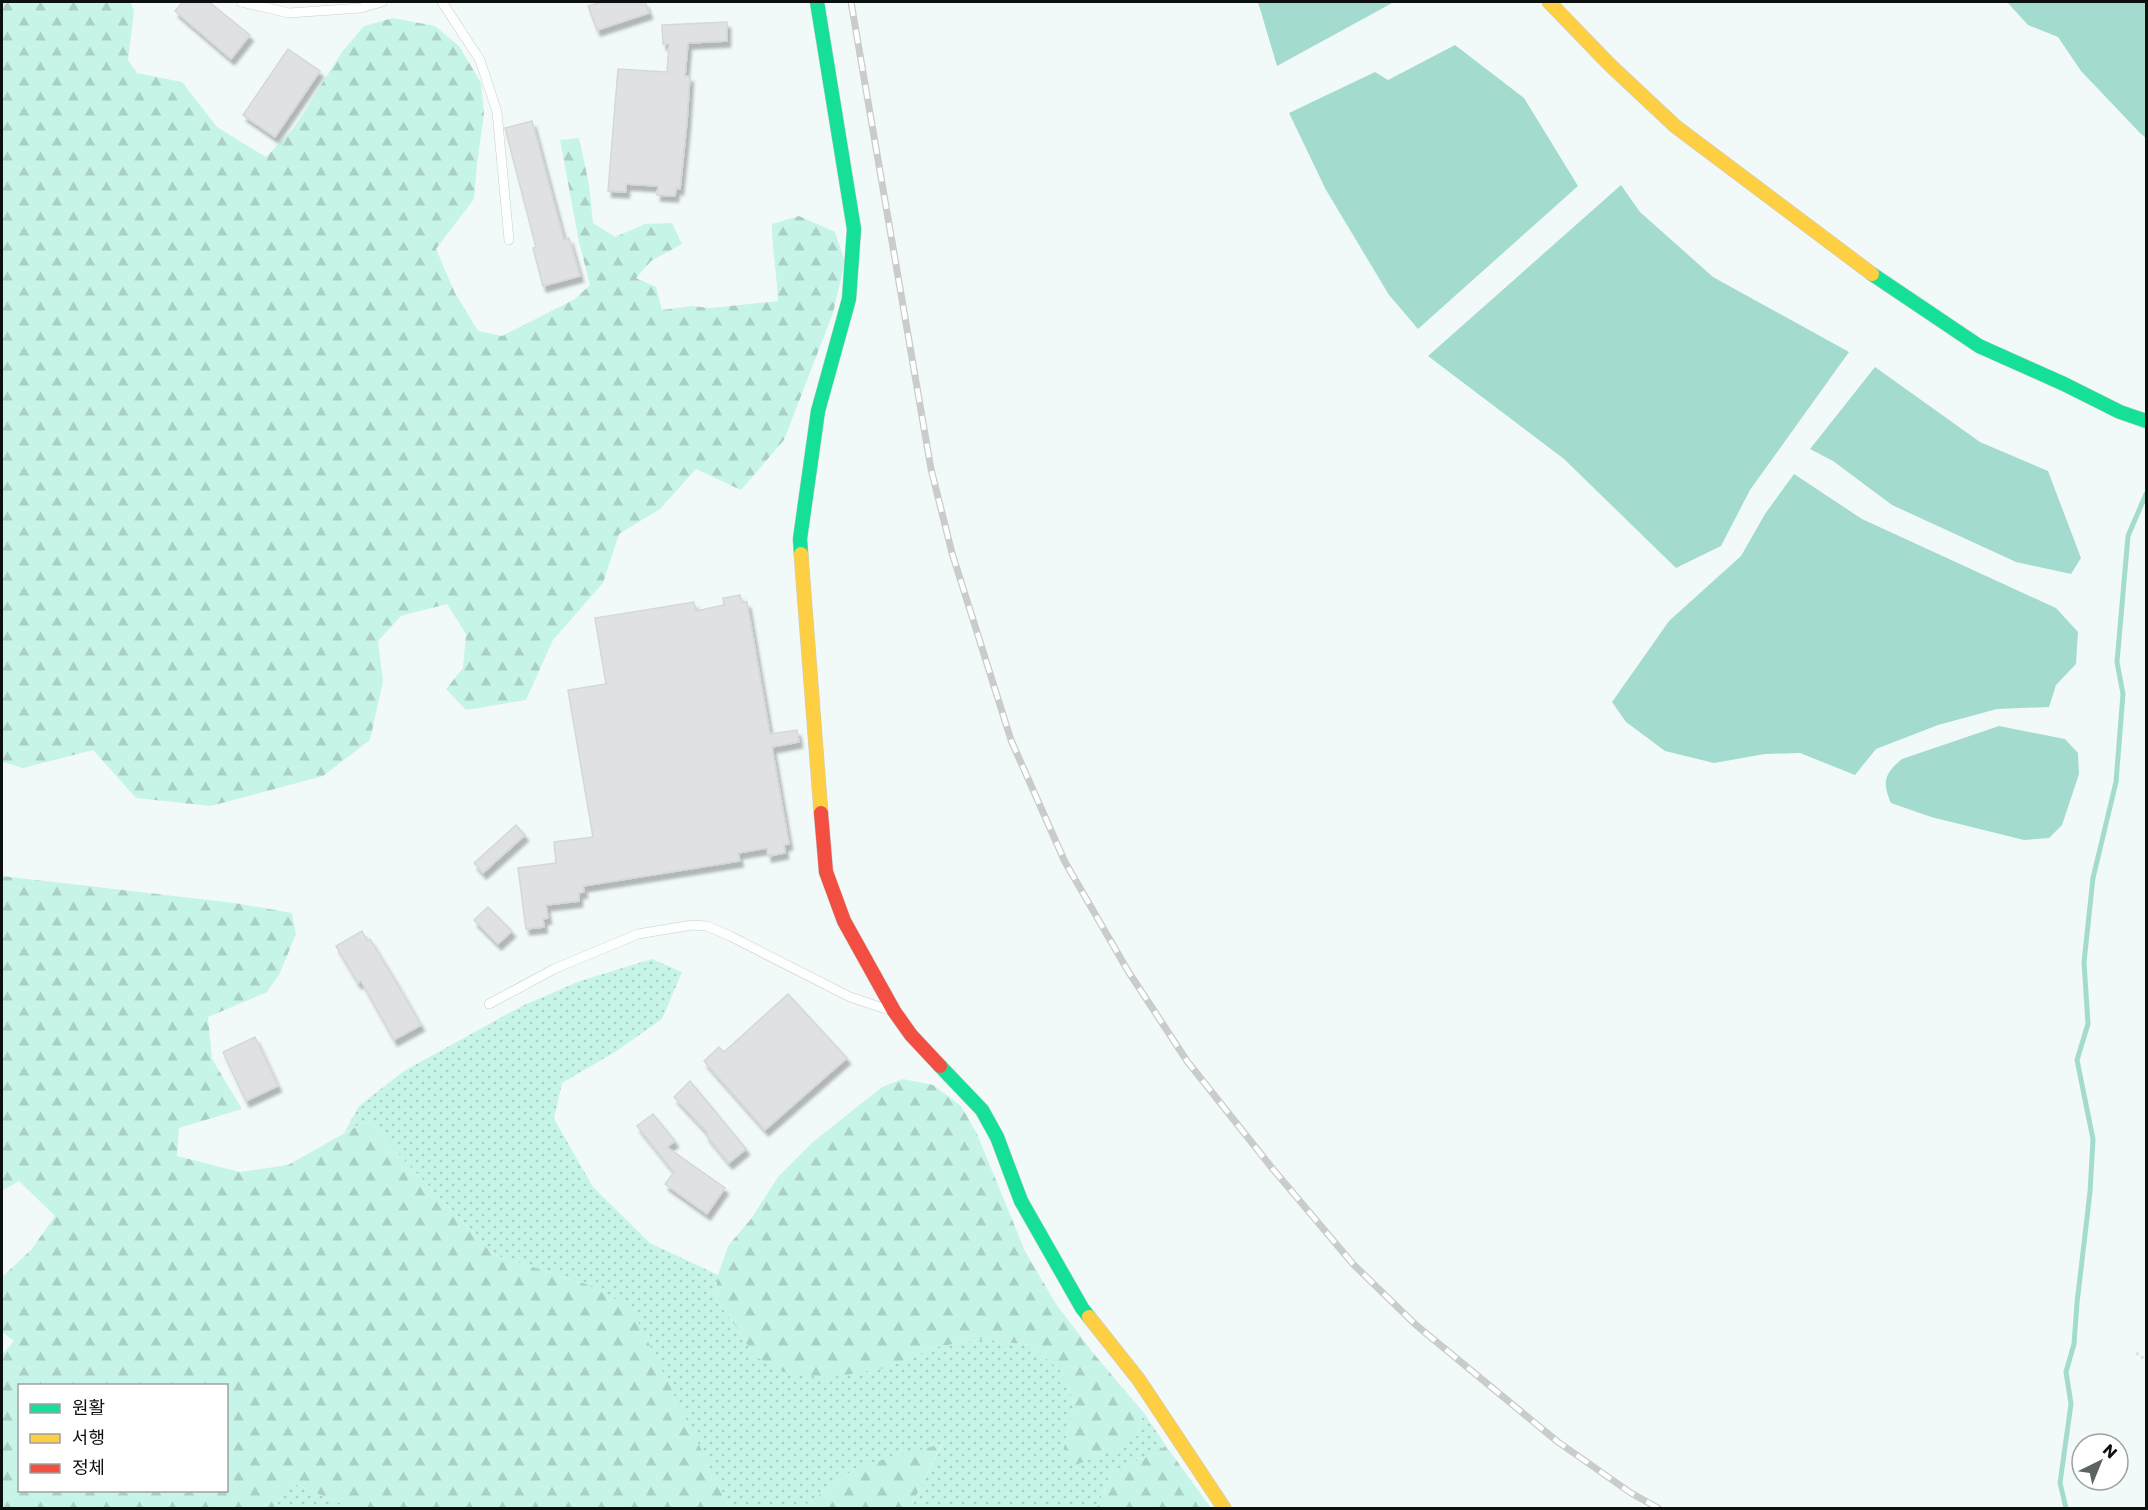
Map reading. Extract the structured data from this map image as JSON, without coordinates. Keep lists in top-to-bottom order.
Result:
{
  "legend": ["원활", "서행", "정체"],
  "north": "top right"
}
